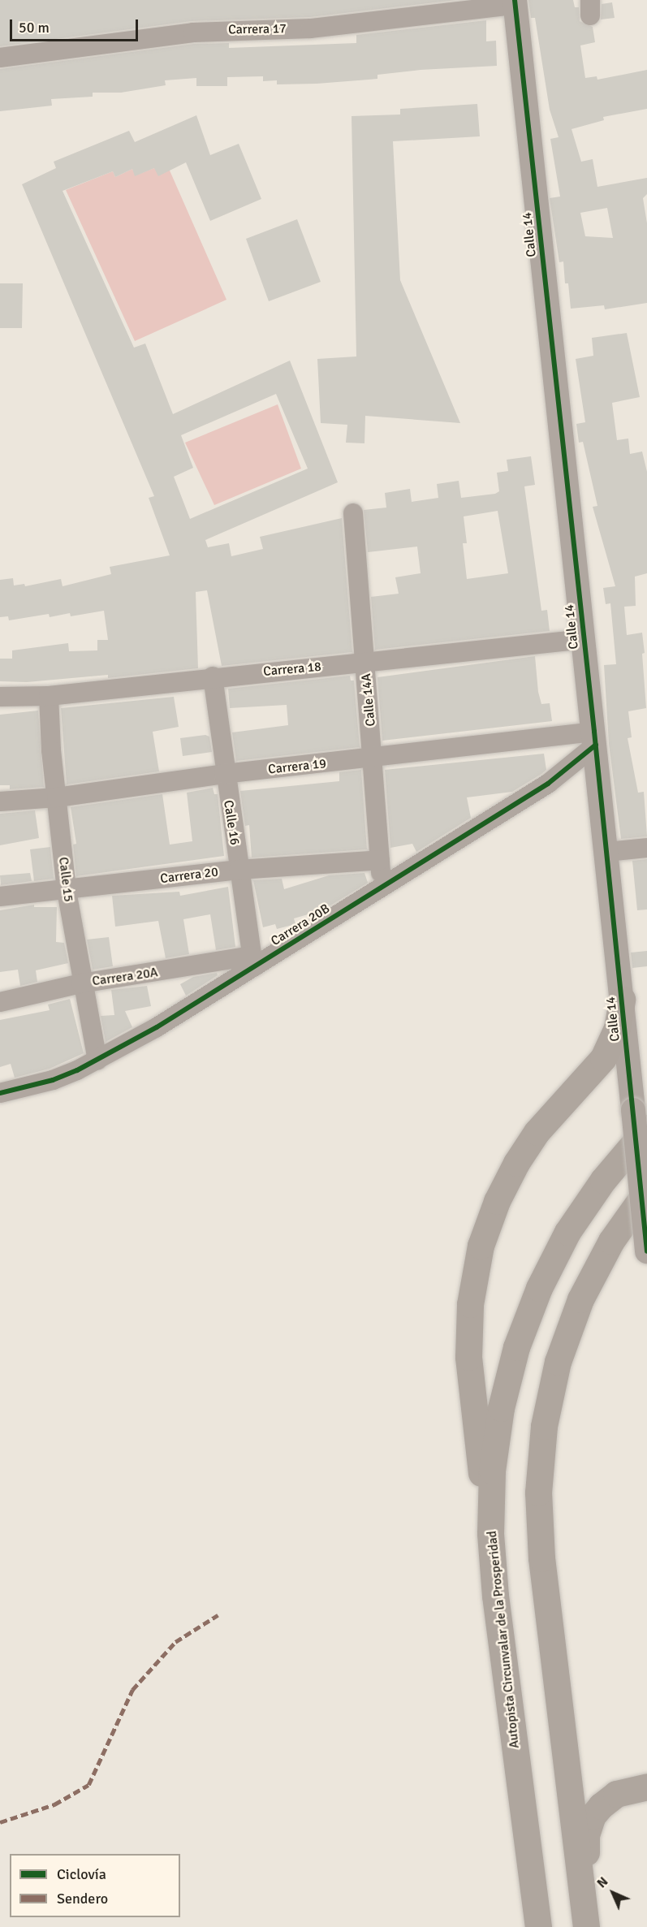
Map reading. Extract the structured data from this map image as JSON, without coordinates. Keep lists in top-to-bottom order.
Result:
{
  "streets": {
    "highway": ["Autopista Circunvalar de la Prosperidad"],
    "street": [
      "Carrera 17",
      "Calle 14",
      "Carrera 18",
      "Calle 14A",
      "Carrera 19",
      "Calle 16",
      "Carrera 20",
      "Calle 15",
      "Carrera 20B",
      "Carrera 20A"
    ]
  },
  "crossings": [
    ["Carrera 17", "Calle 14"],
    ["Calle 14", "Carrera 18"],
    ["Calle 14", "Carrera 19"],
    ["Calle 14", "Carrera 20B"],
    ["Calle 14", "Autopista Circunvalar de la Prosperidad"],
    ["Carrera 18", "Calle 14A"],
    ["Carrera 18", "Calle 16"],
    ["Carrera 18", "Calle 15"],
    ["Calle 14A", "Carrera 19"],
    ["Calle 14A", "Carrera 20"],
    ["Calle 14A", "Carrera 20B"],
    ["Carrera 19", "Calle 16"],
    ["Carrera 19", "Calle 15"],
    ["Carrera 19", "Carrera 20B"],
    ["Calle 16", "Carrera 20"],
    ["Calle 16", "Carrera 20B"],
    ["Calle 16", "Carrera 20A"],
    ["Carrera 20", "Calle 15"],
    ["Calle 15", "Carrera 20B"],
    ["Calle 15", "Carrera 20A"],
    ["Carrera 20B", "Carrera 20A"]
  ],
  "legend": ["Ciclovía", "Sendero"],
  "scale_bar": "50 m",
  "north": "top left"
}
